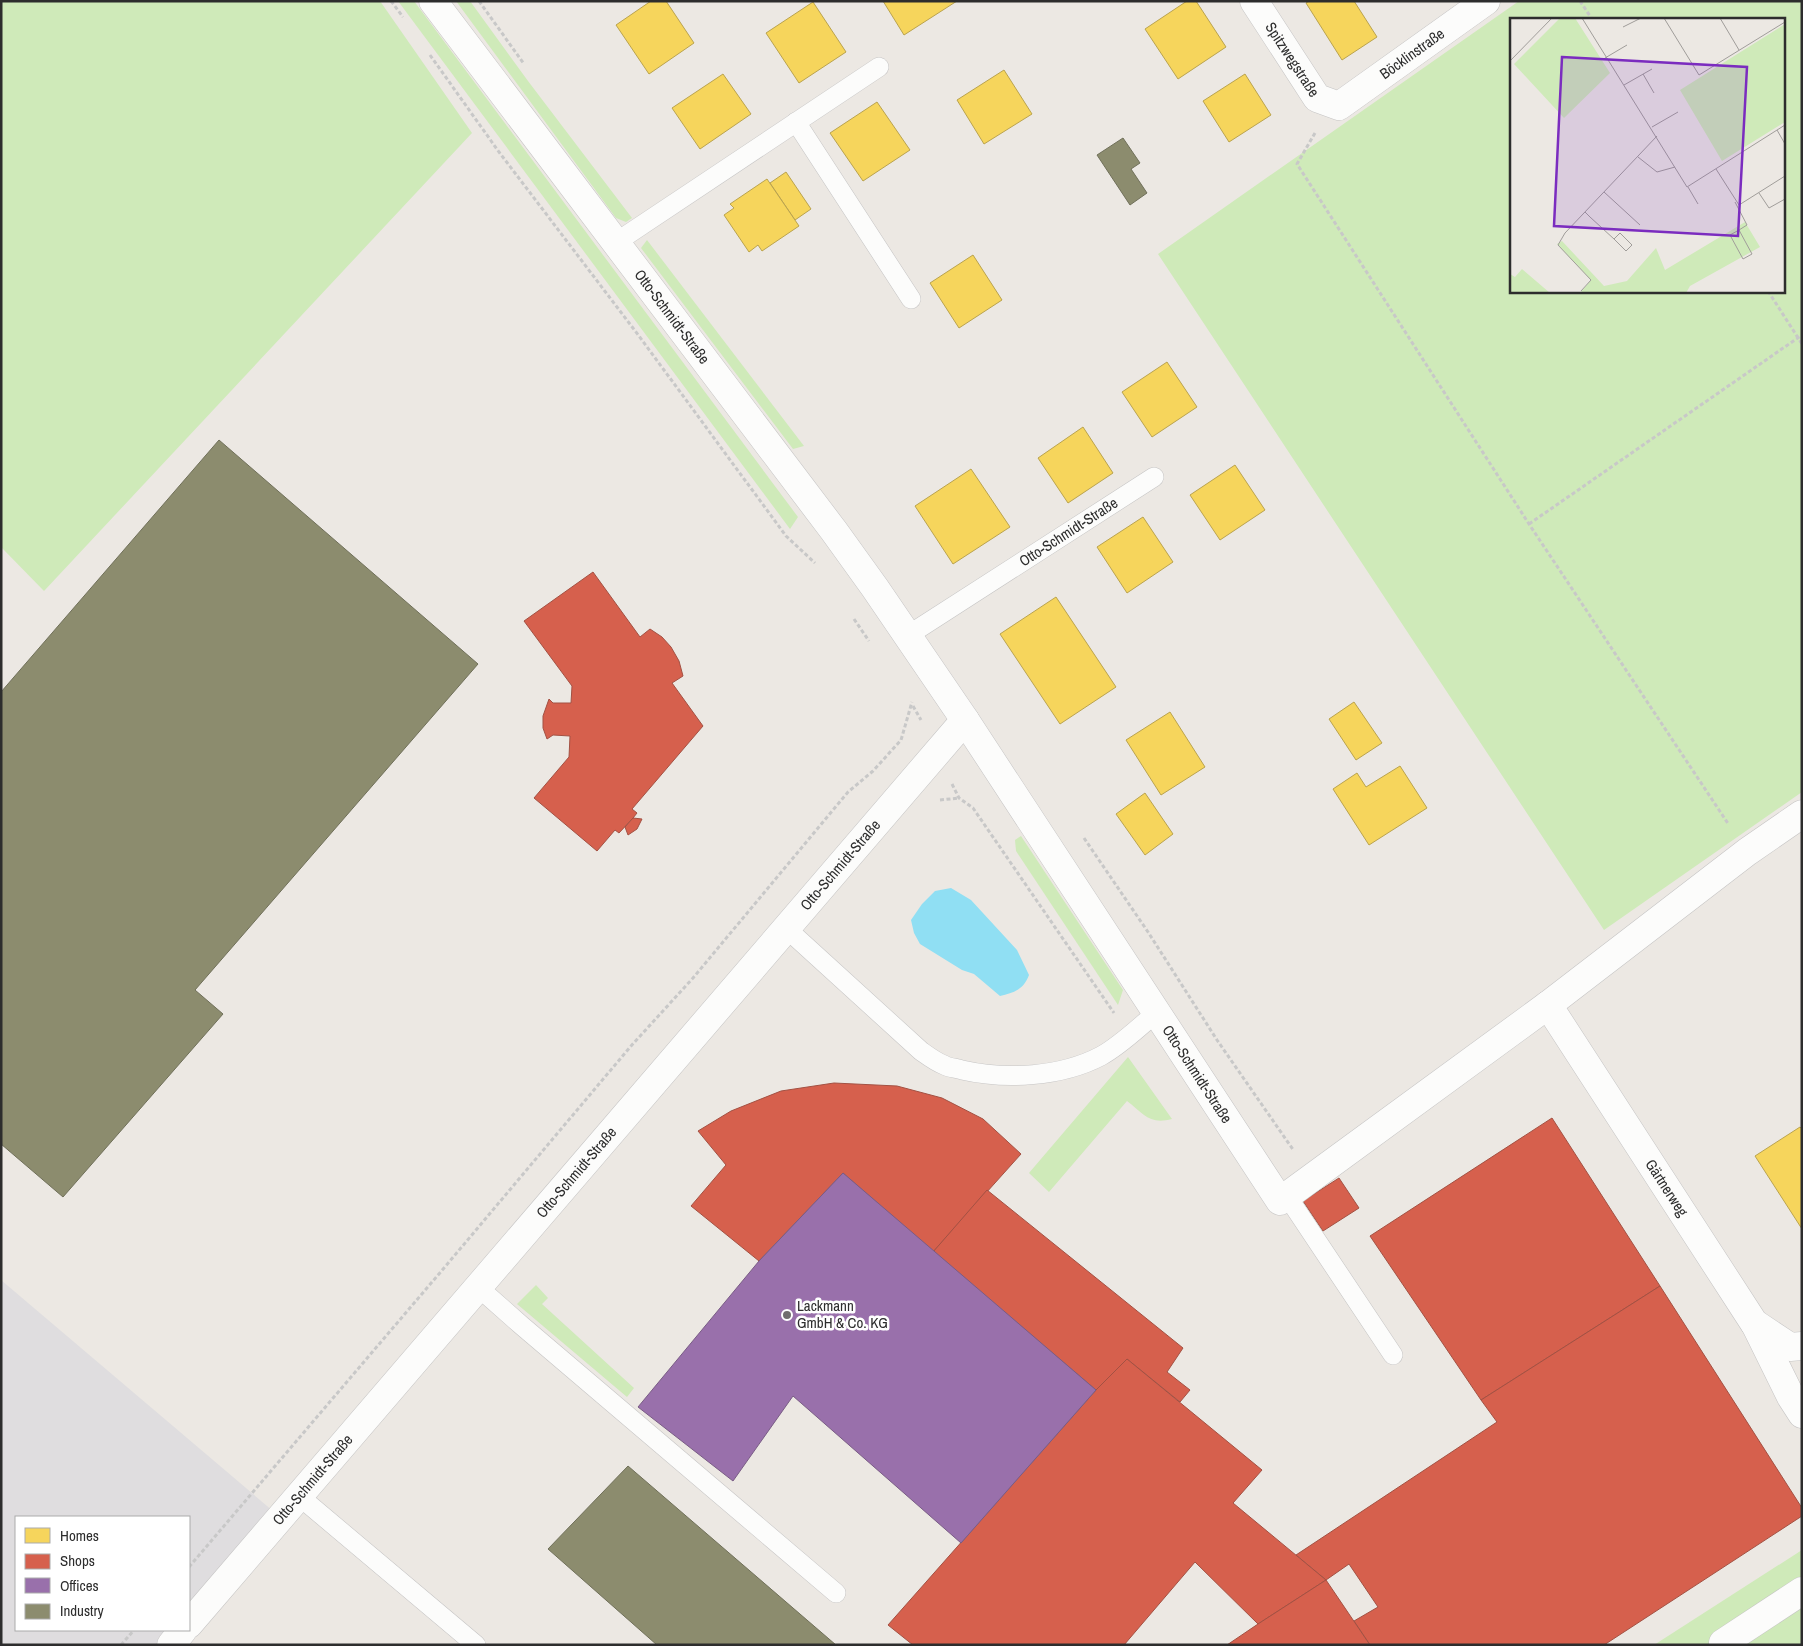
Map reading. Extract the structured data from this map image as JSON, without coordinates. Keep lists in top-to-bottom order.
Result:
{
  "streets": {
    "street": [
      "Böcklinstraße",
      "Spitzwegstraße",
      "Otto-Schmidt-Straße",
      "Gärtnerweg"
    ]
  },
  "crossings": [
    ["Böcklinstraße", "Spitzwegstraße"]
  ],
  "places": ["Lackmann GmbH & Co. KG"],
  "legend": [
    "Homes",
    "Shops",
    "Offices",
    "Industry"
  ]
}
